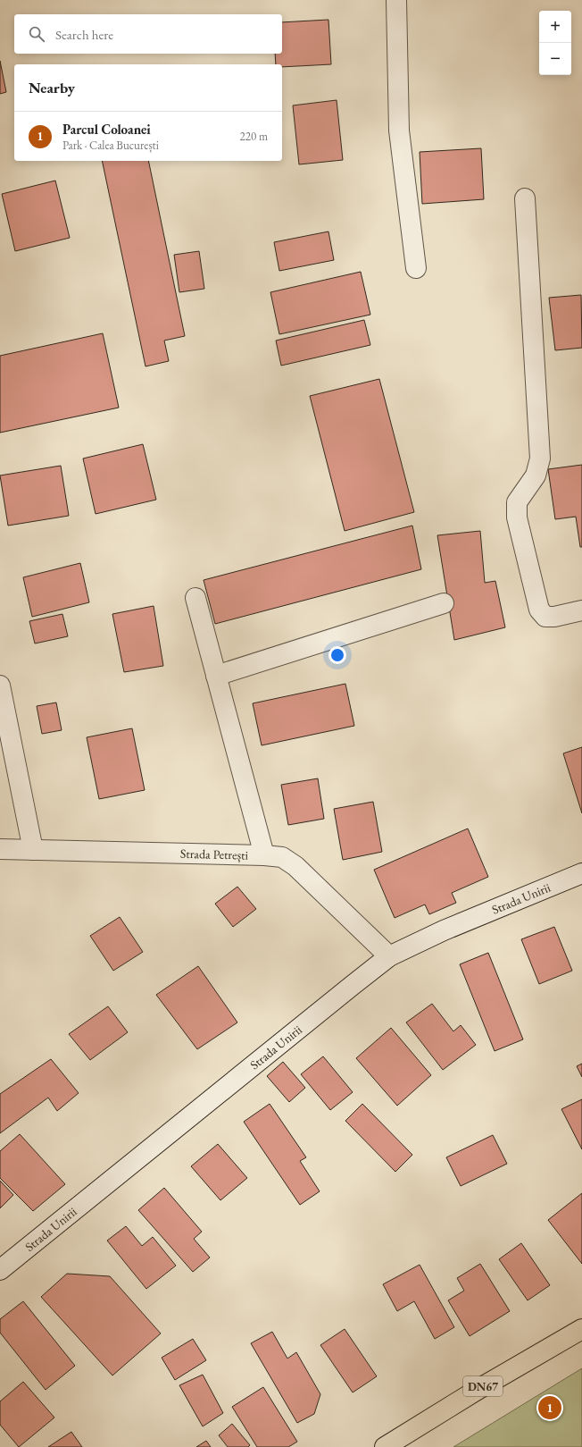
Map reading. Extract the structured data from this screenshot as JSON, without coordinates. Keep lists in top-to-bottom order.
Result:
{
  "streets": {
    "main road": ["DN67"],
    "street": ["Strada Petrești", "Strada Unirii"]
  },
  "crossings": [
    ["Strada Petrești", "Strada Unirii"]
  ],
  "page": {
    "map_buttons": ["+", "−"],
    "search": "Search here",
    "heading": "Nearby",
    "list": [
      {
        "mark": "1",
        "name": "Parcul Coloanei",
        "note": "Park · Calea București",
        "value": "220 m"
      }
    ],
    "pins": "1"
  }
}
